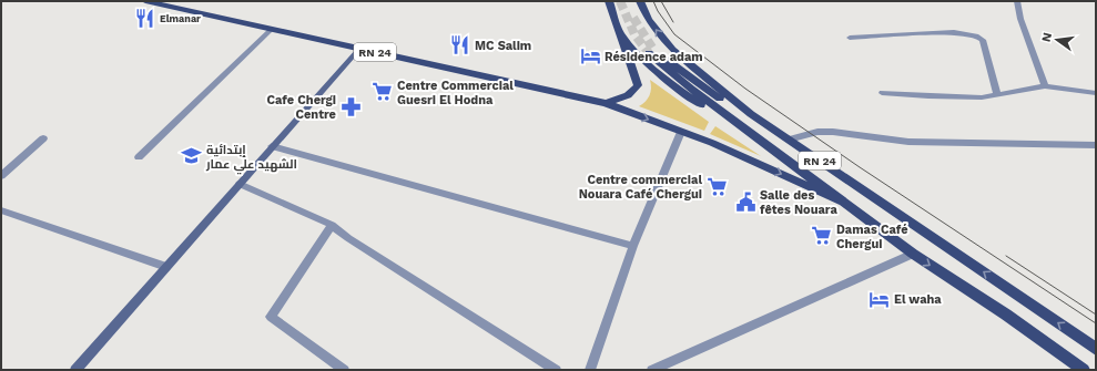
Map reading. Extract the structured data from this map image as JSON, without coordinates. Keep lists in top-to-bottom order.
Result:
{
  "streets": {
    "main road": ["RN 24"]
  },
  "places": {
    "restaurant": ["Elmanar", "MC Salim"],
    "hotel": ["Résidence adam", "El waha"],
    "supermarket": ["Centre Commercial Guesri El Hodna", "Centre commercial Nouara Café Chergui", "Damas Café Chergui"],
    "pharmacy": ["Cafe Chergi Centre"],
    "school or university": ["إبتدائية الشهيد علي عمار"],
    "public building": ["Salle des fêtes Nouara"]
  },
  "north": "left"
}
